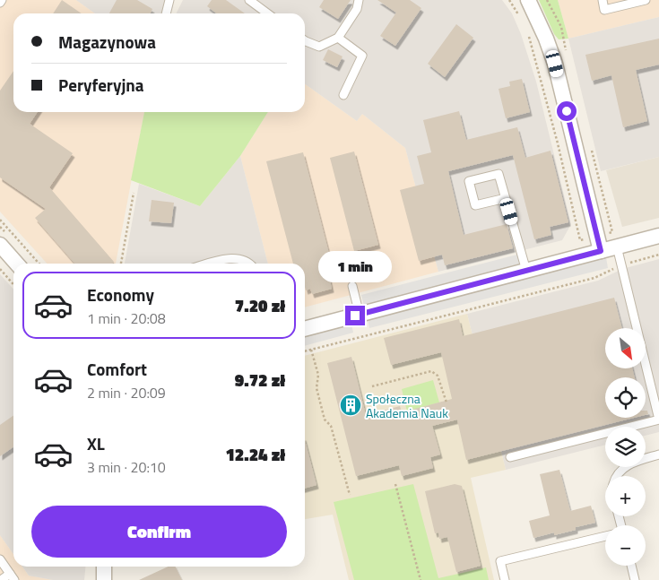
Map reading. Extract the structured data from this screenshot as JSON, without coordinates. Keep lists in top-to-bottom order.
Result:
{
  "places": {
    "building": ["Społeczna Akademia Nauk"]
  },
  "north": "bottom right",
  "page": {
    "banner": ["Magazynowa", "Peryferyjna"],
    "bubble": "1 min",
    "list": [
      {
        "name": "Economy",
        "note": "1 min · 20:08",
        "value": "7.20 zł"
      },
      {
        "name": "Comfort",
        "note": "2 min · 20:09",
        "value": "9.72 zł"
      },
      {
        "name": "XL",
        "note": "3 min · 20:10",
        "value": "12.24 zł"
      }
    ],
    "map_buttons": ["+", "−"],
    "buttons": "Confirm"
  }
}
